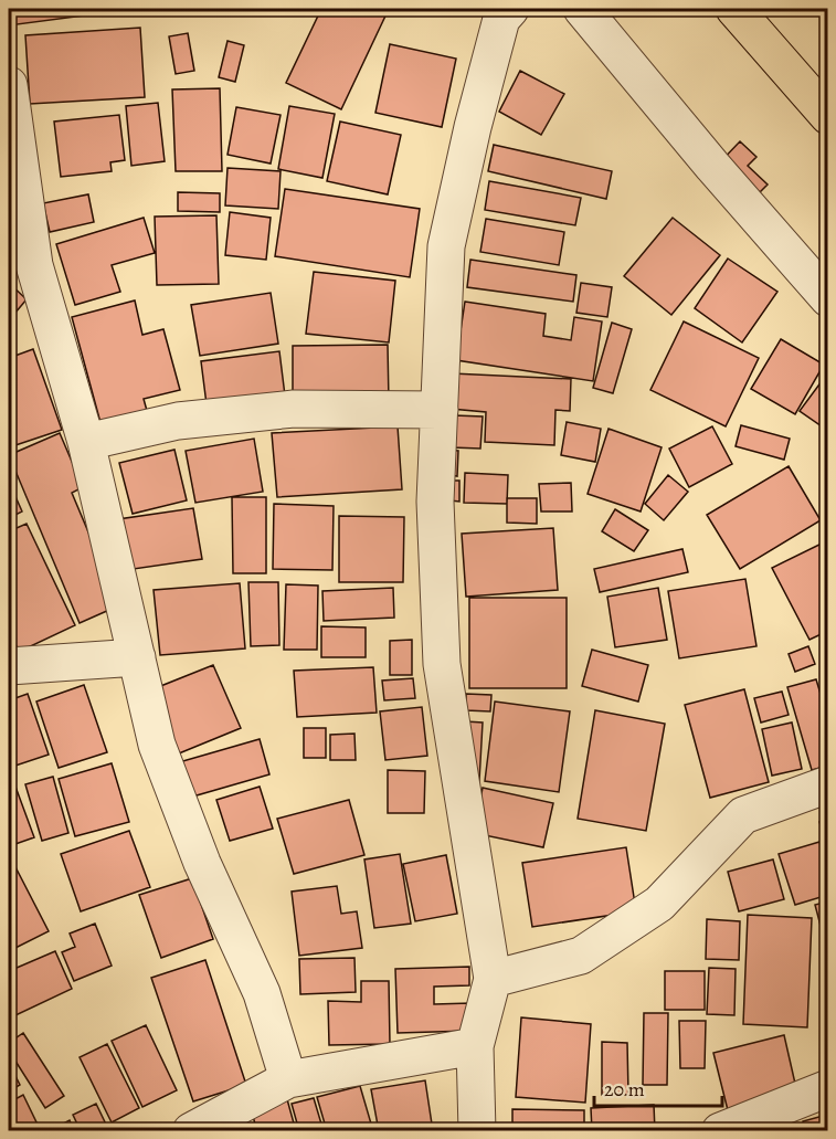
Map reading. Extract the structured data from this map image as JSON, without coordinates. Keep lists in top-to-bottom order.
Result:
{
  "scale_bar": "20 m"
}
